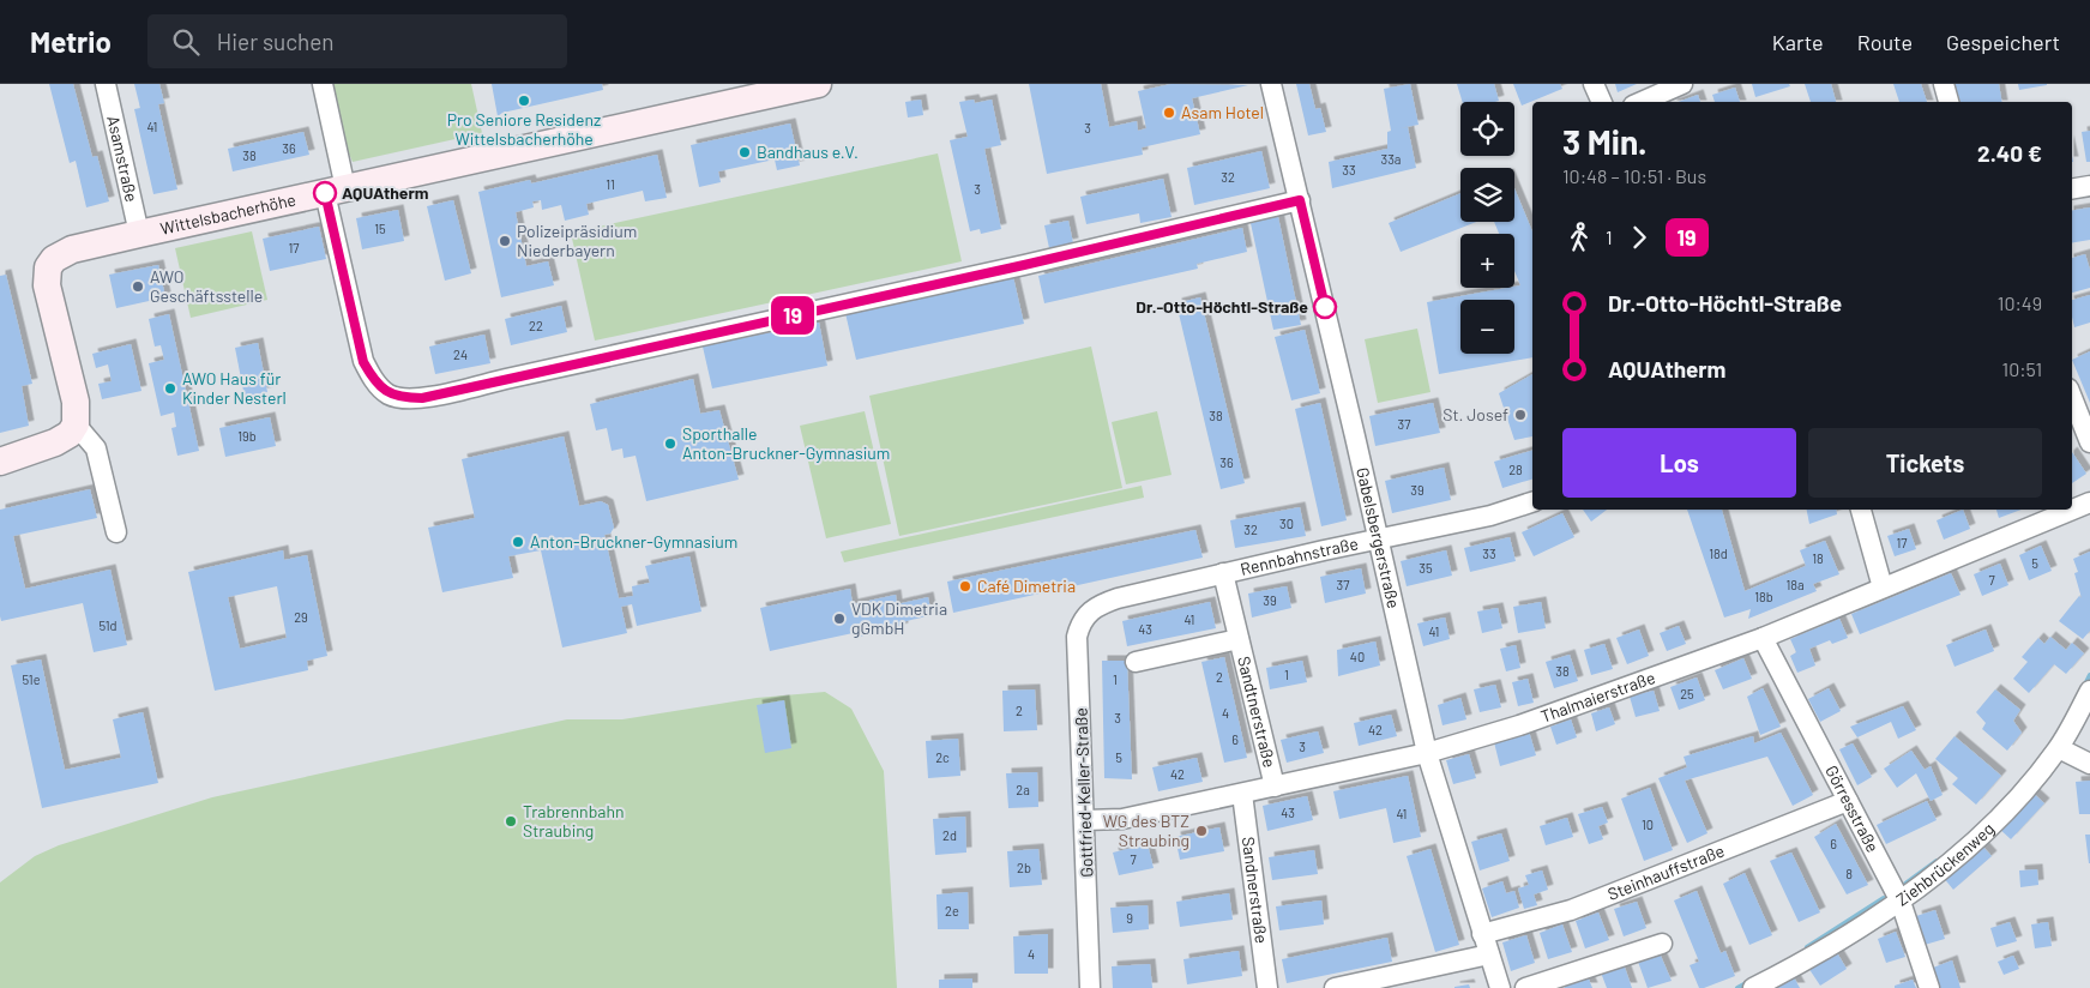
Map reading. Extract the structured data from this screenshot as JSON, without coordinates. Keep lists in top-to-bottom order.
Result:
{
  "streets": {
    "street": [
      "Asamstraße",
      "Wittelsbacherhöhe",
      "Gabelsbergerstraße",
      "Rennbahnstraße",
      "Thalmaierstraße",
      "Sandtnerstraße",
      "Gottfried-Keller-Straße",
      "Görresstraße",
      "Ziehbrückenweg",
      "Steinhauffstraße",
      "Sandnerstraße"
    ]
  },
  "crossings": [
    ["Asamstraße", "Wittelsbacherhöhe"],
    ["Gabelsbergerstraße", "Rennbahnstraße"],
    ["Gabelsbergerstraße", "Thalmaierstraße"],
    ["Gabelsbergerstraße", "Steinhauffstraße"],
    ["Rennbahnstraße", "Sandtnerstraße"],
    ["Rennbahnstraße", "Gottfried-Keller-Straße"],
    ["Thalmaierstraße", "Sandtnerstraße"],
    ["Thalmaierstraße", "Gottfried-Keller-Straße"],
    ["Thalmaierstraße", "Görresstraße"],
    ["Thalmaierstraße", "Sandnerstraße"],
    ["Görresstraße", "Ziehbrückenweg"],
    ["Görresstraße", "Steinhauffstraße"]
  ],
  "places": [
    "Pro Seniore Residenz Wittelsbacherhöhe",
    "Asam Hotel",
    "Bandhaus e.V.",
    "AQUAtherm",
    "Polizeipräsidium Niederbayern",
    "AWO Geschäftsstelle",
    "Dr.-Otto-Höchtl-Straße",
    "AWO Haus für Kinder Nesterl",
    "St. Josef",
    "Sporthalle Anton-Bruckner-Gymnasium",
    "Anton-Bruckner-Gymnasium",
    "Café Dimetria",
    "VDK Dimetria gGmbH",
    "Trabrennbahn Straubing",
    "WG des BTZ Straubing"
  ],
  "lines": ["bus line 19"],
  "house_numbers": [
    "41",
    "3",
    "36",
    "38",
    "33a",
    "33",
    "32",
    "11",
    "3",
    "15",
    "17",
    "22",
    "24",
    "38",
    "37",
    "19b",
    "36",
    "28",
    "39",
    "30",
    "32",
    "17",
    "33",
    "18d",
    "18",
    "5",
    "35",
    "7",
    "37",
    "18a",
    "18b",
    "39",
    "29",
    "41",
    "51d",
    "43",
    "41",
    "40",
    "38",
    "1",
    "2",
    "51e",
    "1",
    "25",
    "2",
    "4",
    "3",
    "42",
    "6",
    "3",
    "2c",
    "5",
    "42",
    "2a",
    "43",
    "41",
    "10",
    "2d",
    "6",
    "7",
    "2b",
    "8",
    "2e",
    "9",
    "4"
  ],
  "page": {
    "header": "Metrio",
    "search": "Hier suchen",
    "nav": ["Karte", "Route", "Gespeichert"],
    "on_map": "19",
    "map_buttons": ["+", "−"],
    "heading": ["3 Min.", "10:48 – 10:51 · Bus", "2.40 €"],
    "legs": ["1", "19"],
    "list": [
      {
        "name": "Dr.-Otto-Höchtl-Straße",
        "value": "10:49"
      },
      {
        "name": "AQUAtherm",
        "value": "10:51"
      }
    ],
    "buttons": ["Los", "Tickets"]
  }
}
